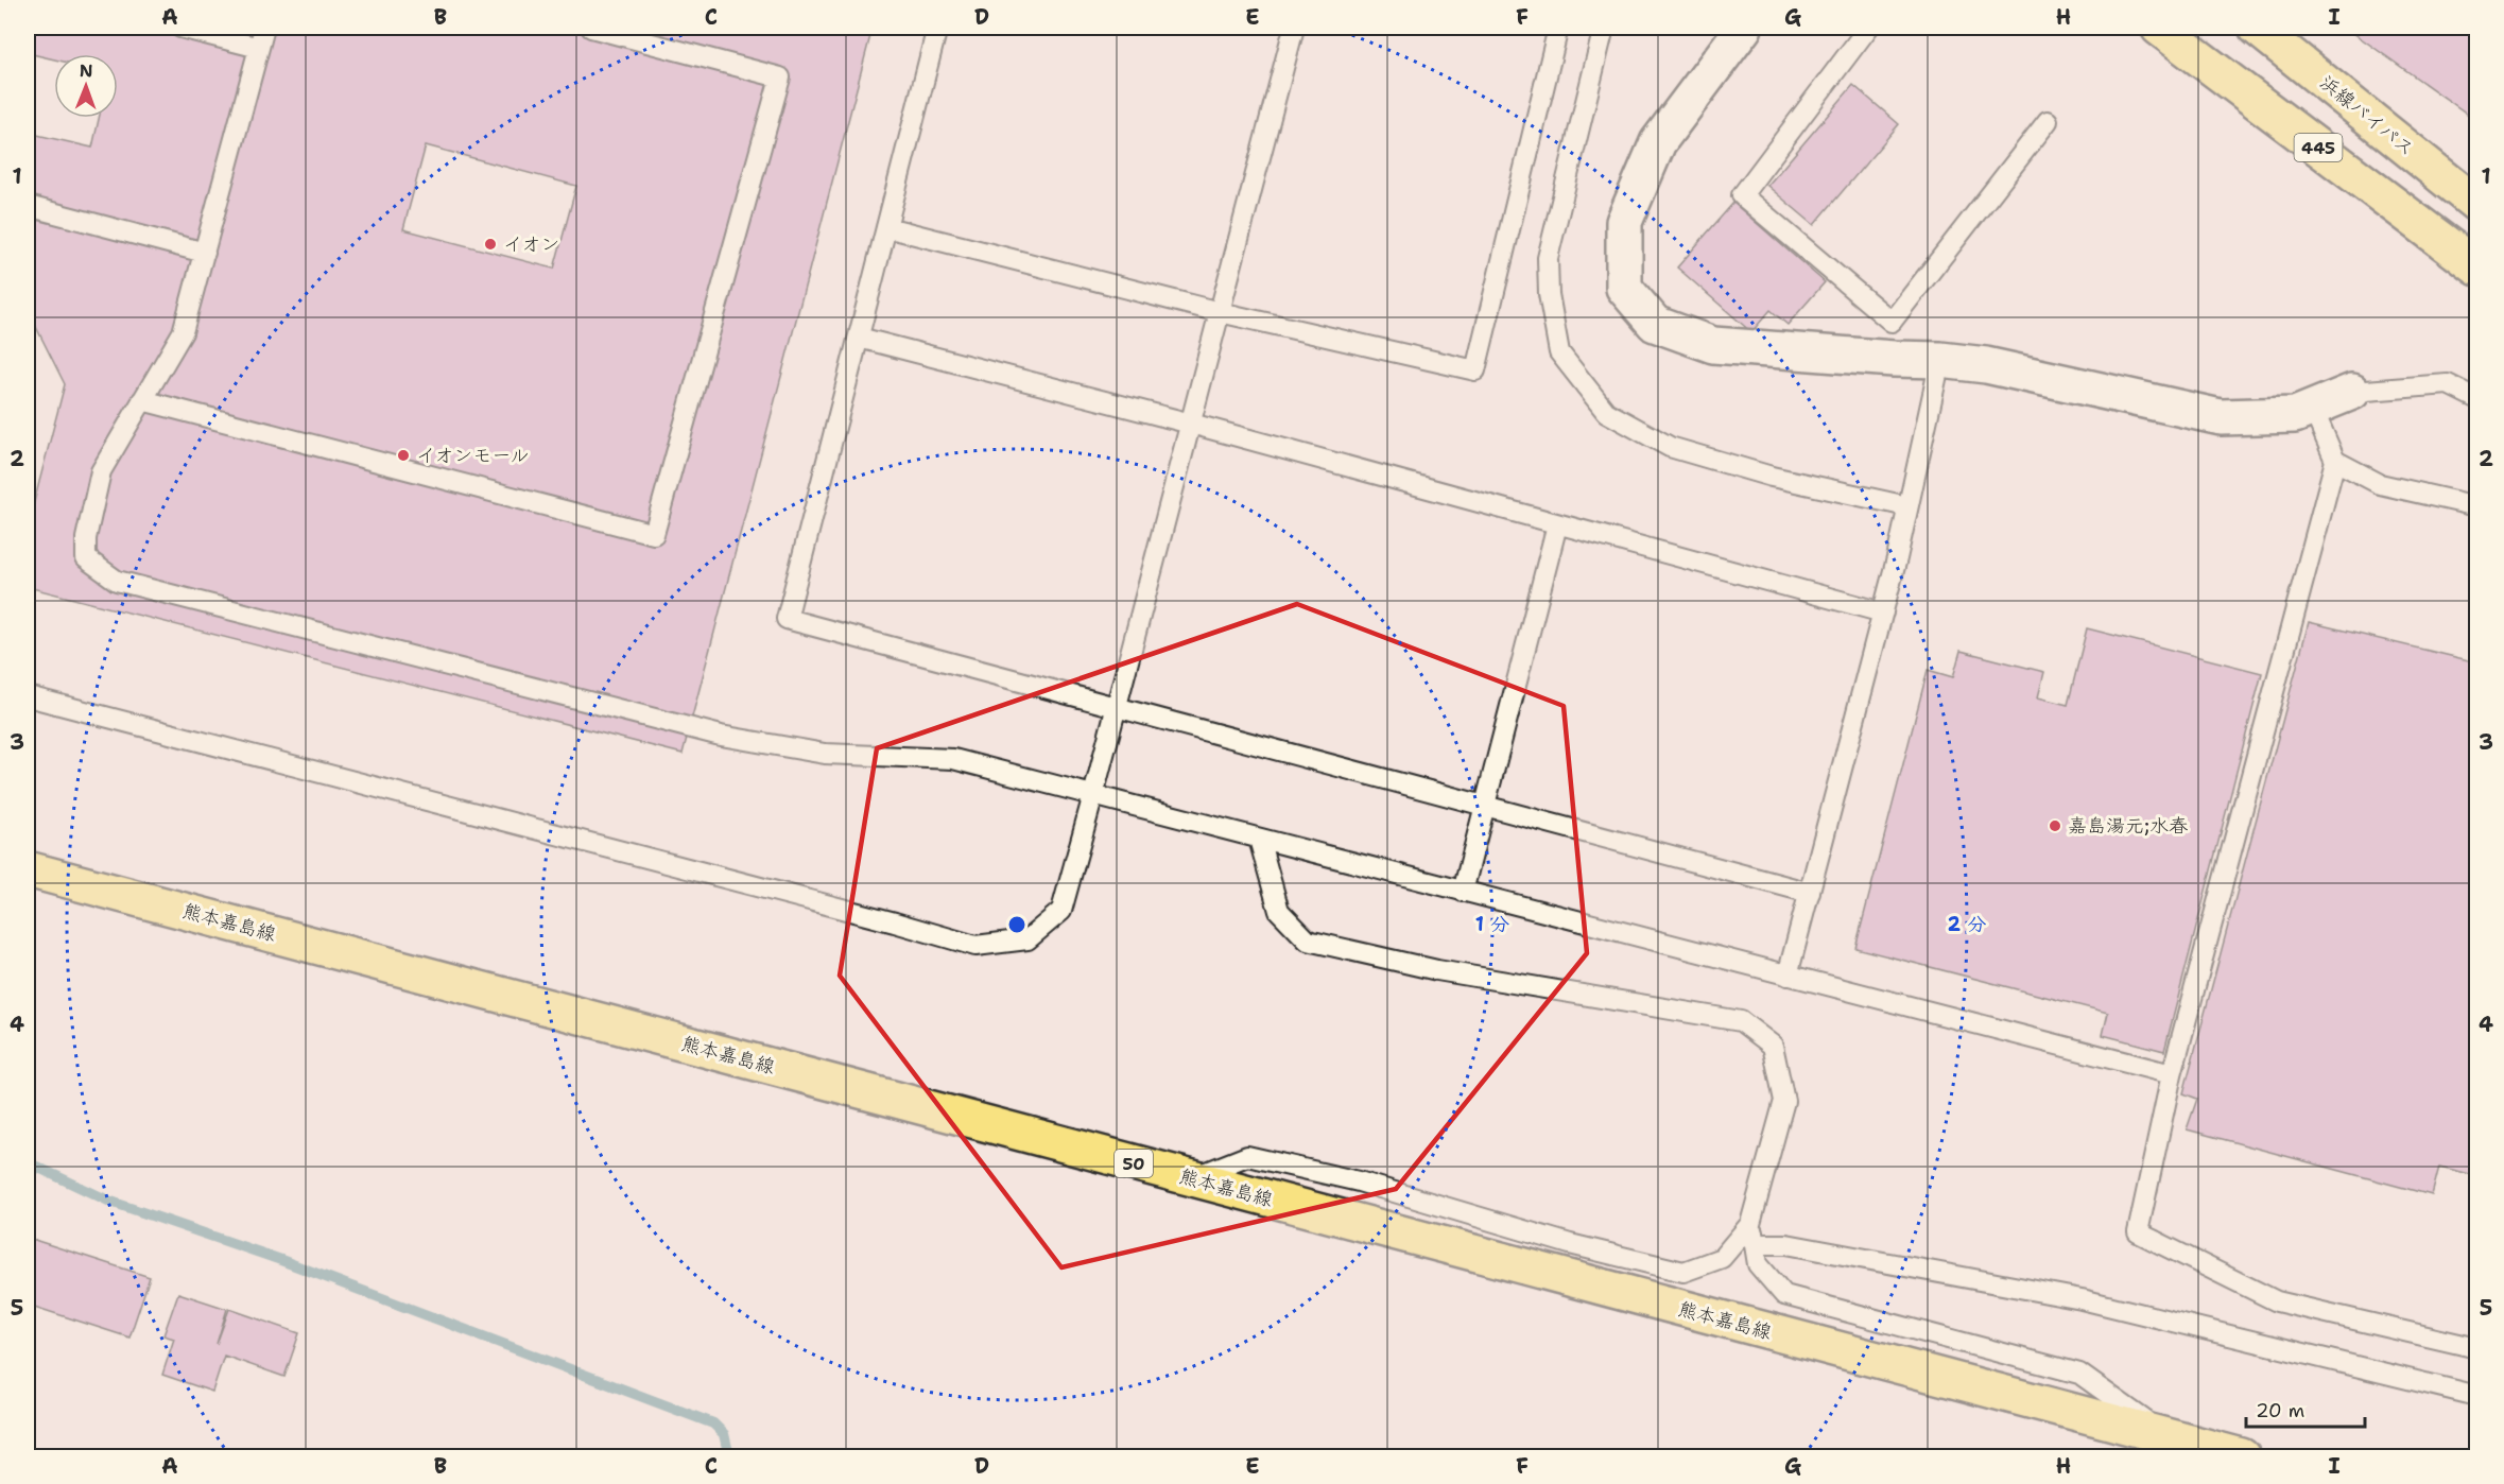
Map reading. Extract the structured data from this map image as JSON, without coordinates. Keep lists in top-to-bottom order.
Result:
{
  "streets": {
    "main road": [
      "浜線バイパス",
      "445",
      "熊本嘉島線",
      "50"
    ]
  },
  "places": ["イオン", "イオンモール", "嘉島湯元;水春"],
  "scale_bar": "20 m",
  "north": "top",
  "grid": {
    "columns": [
      "A",
      "B",
      "C",
      "D",
      "E",
      "F",
      "G",
      "H",
      "I"
    ],
    "rows": [
      "1",
      "2",
      "3",
      "4",
      "5"
    ]
  },
  "rings": ["1 分", "2 分"]
}
